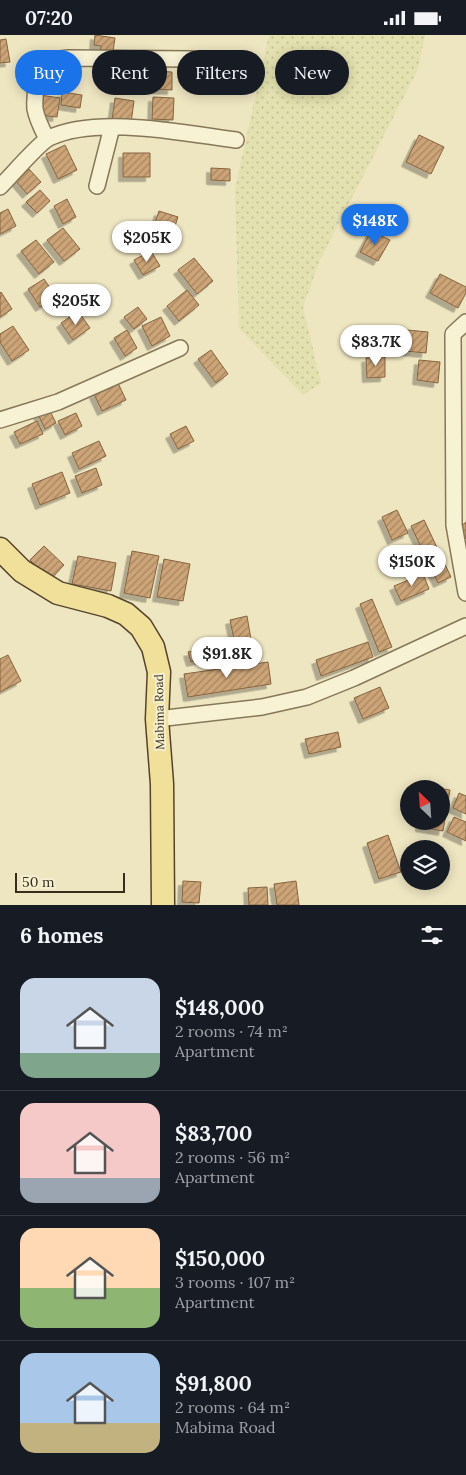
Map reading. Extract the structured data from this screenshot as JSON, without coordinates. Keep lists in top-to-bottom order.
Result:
{
  "streets": {
    "main road": ["Mabima Road"]
  },
  "scale_bar": "50 m",
  "north": "top left",
  "page": {
    "status": "07:20",
    "chip": [
      "Buy",
      "Rent",
      "Filters",
      "New"
    ],
    "price": [
      "$148K",
      "$205K",
      "$205K",
      "$83.7K",
      "$150K",
      "$91.8K"
    ],
    "scale": "50 m",
    "heading": "6 homes",
    "list": [
      {
        "name": "$148,000",
        "note": "2 rooms · 74 m² · Apartment"
      },
      {
        "name": "$83,700",
        "note": "2 rooms · 56 m² · Apartment"
      },
      {
        "name": "$150,000",
        "note": "3 rooms · 107 m² · Apartment"
      },
      {
        "name": "$91,800",
        "note": "2 rooms · 64 m² · Mabima Road"
      }
    ]
  }
}
